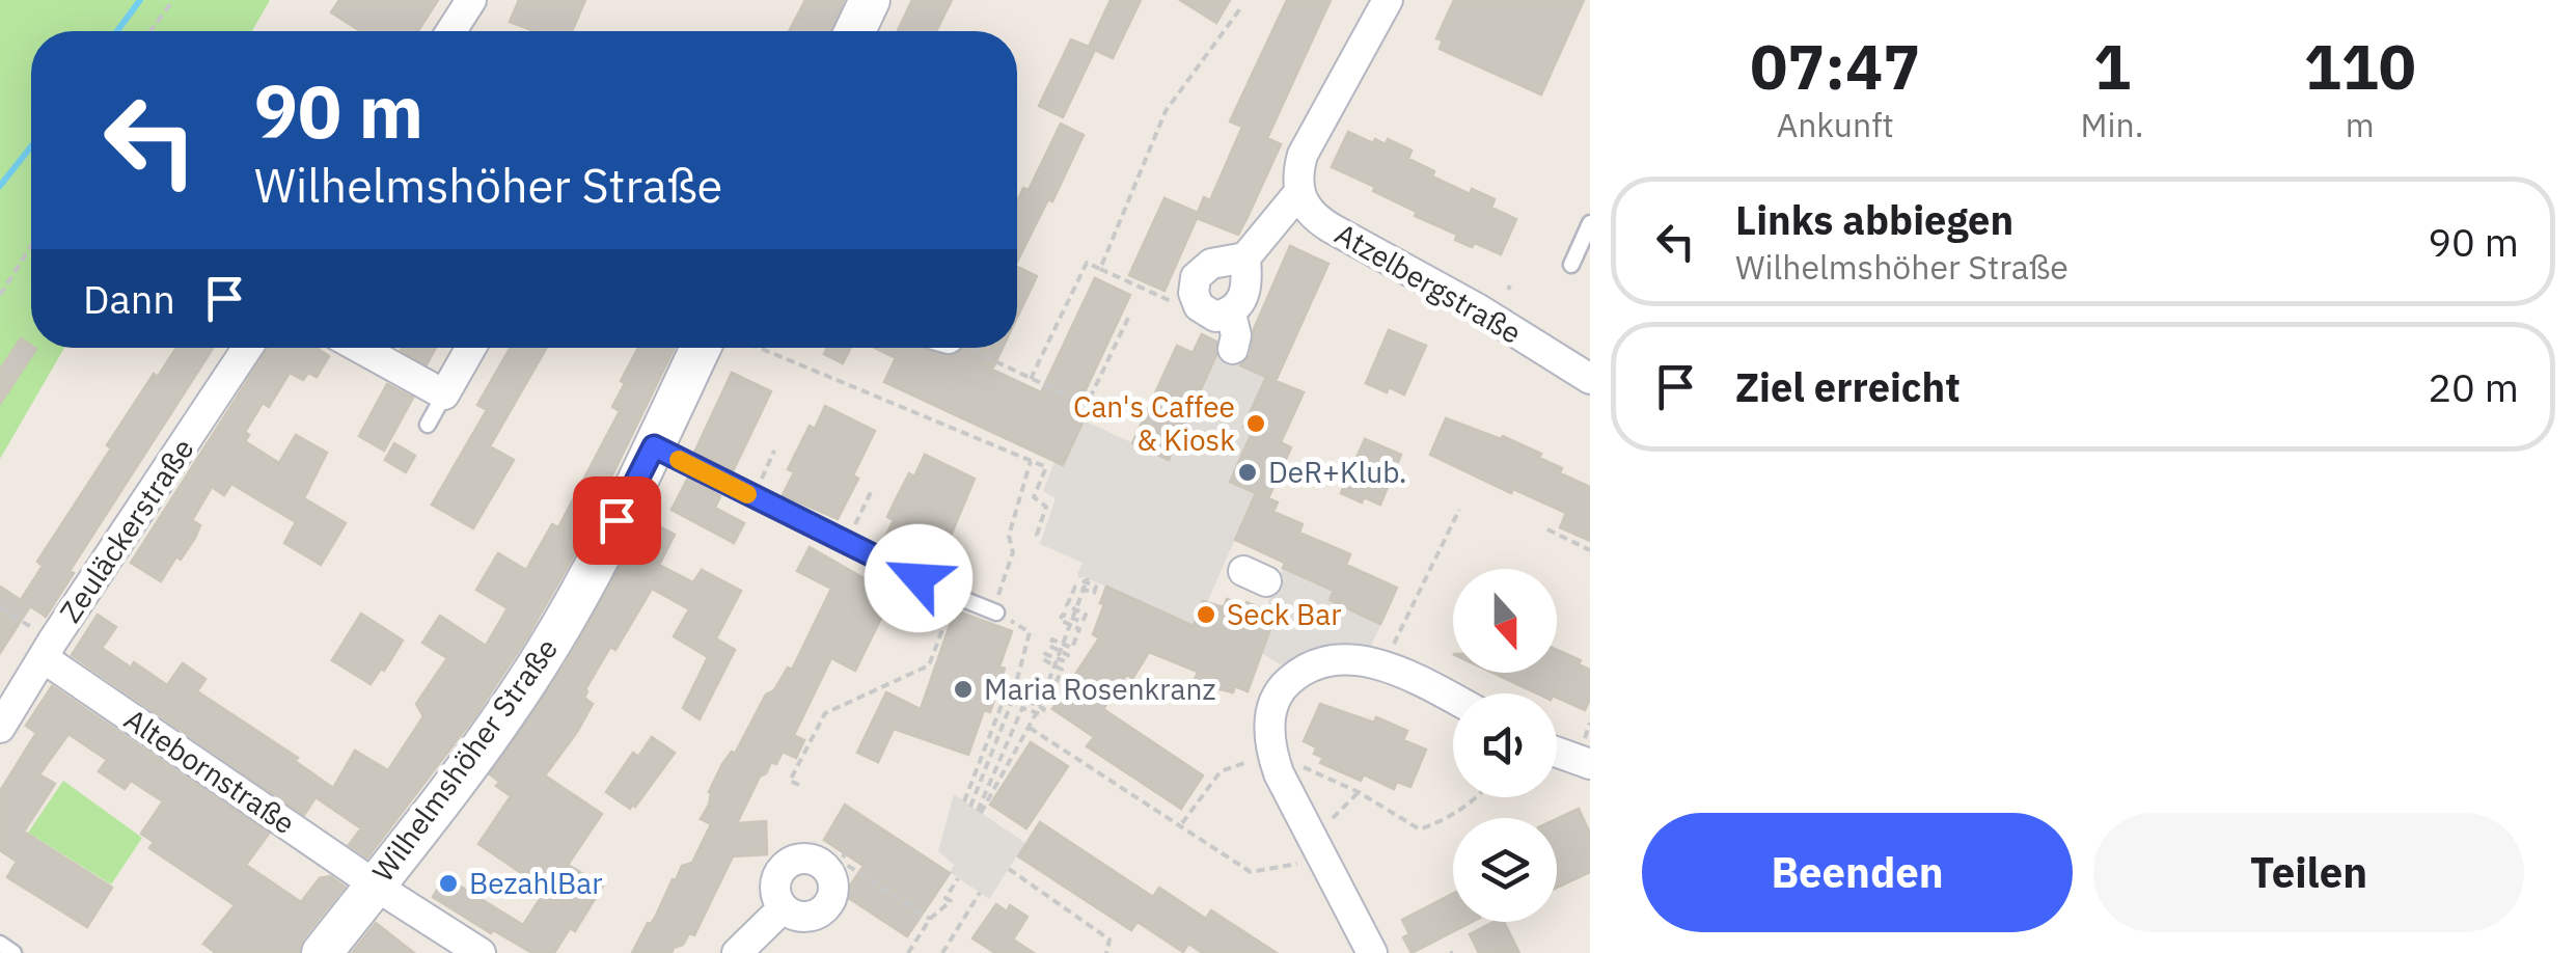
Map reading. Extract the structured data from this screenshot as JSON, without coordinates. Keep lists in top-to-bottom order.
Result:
{
  "streets": {
    "main road": ["Wilhelmshöher Straße"],
    "street": ["Atzelbergstraße", "Zeuläckerstraße", "Altebornstraße"]
  },
  "crossings": [
    ["Zeuläckerstraße", "Altebornstraße"],
    ["Wilhelmshöher Straße", "Altebornstraße"]
  ],
  "places": [
    "Can's Caffee & Kiosk",
    "DeR+Klub.",
    "Seck Bar",
    "Maria Rosenkranz",
    "BezahlBar"
  ],
  "north": "bottom",
  "page": {
    "eta": [
      "07:47",
      "Ankunft",
      "1",
      "Min.",
      "110",
      "m"
    ],
    "turn": ["90 m", "Wilhelmshöher Straße"],
    "list": [
      {
        "name": "Links abbiegen",
        "note": "Wilhelmshöher Straße",
        "value": "90 m"
      },
      {
        "name": "Ziel erreicht",
        "value": "20 m"
      }
    ],
    "then": "Dann",
    "buttons": ["Beenden", "Teilen"]
  }
}
